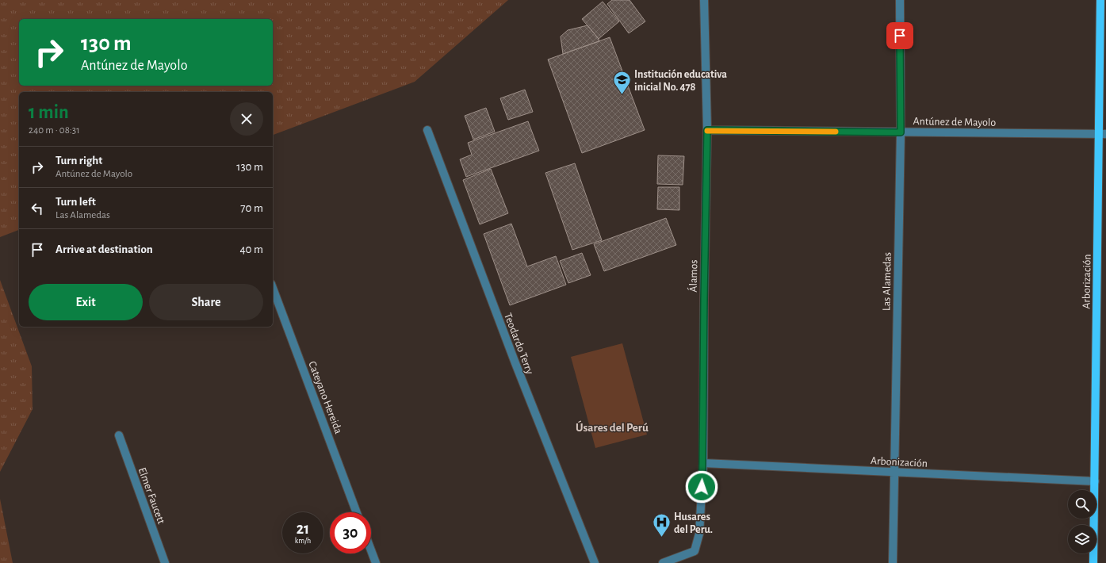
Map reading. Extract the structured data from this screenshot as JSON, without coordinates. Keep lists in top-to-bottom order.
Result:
{
  "streets": {
    "main road": ["Arborización"],
    "street": [
      "Antúnez de Mayolo",
      "Álamos",
      "Las Alamedas",
      "Teodardo Terry",
      "Cateyano Hereida",
      "Arbonización",
      "Elmer Faucett"
    ]
  },
  "crossings": [
    ["Antúnez de Mayolo", "Álamos"],
    ["Antúnez de Mayolo", "Las Alamedas"],
    ["Antúnez de Mayolo", "Arborización"],
    ["Álamos", "Arbonización"],
    ["Las Alamedas", "Arbonización"],
    ["Arborización", "Arbonización"]
  ],
  "districts": ["Úsares del Perú"],
  "places": {
    "school or university": ["Institución educativa inicial No. 478"],
    "hospital": ["Husares del Peru."]
  },
  "page": {
    "turn": ["130 m", "Antúnez de Mayolo"],
    "heading": ["1 min", "240 m · 08:31"],
    "list": [
      {
        "name": "Turn right",
        "note": "Antúnez de Mayolo",
        "value": "130 m"
      },
      {
        "name": "Turn left",
        "note": "Las Alamedas",
        "value": "70 m"
      },
      {
        "name": "Arrive at destination",
        "value": "40 m"
      }
    ],
    "buttons": ["Exit", "Share"],
    "speed": "21 km/h",
    "limit": "30"
  }
}
